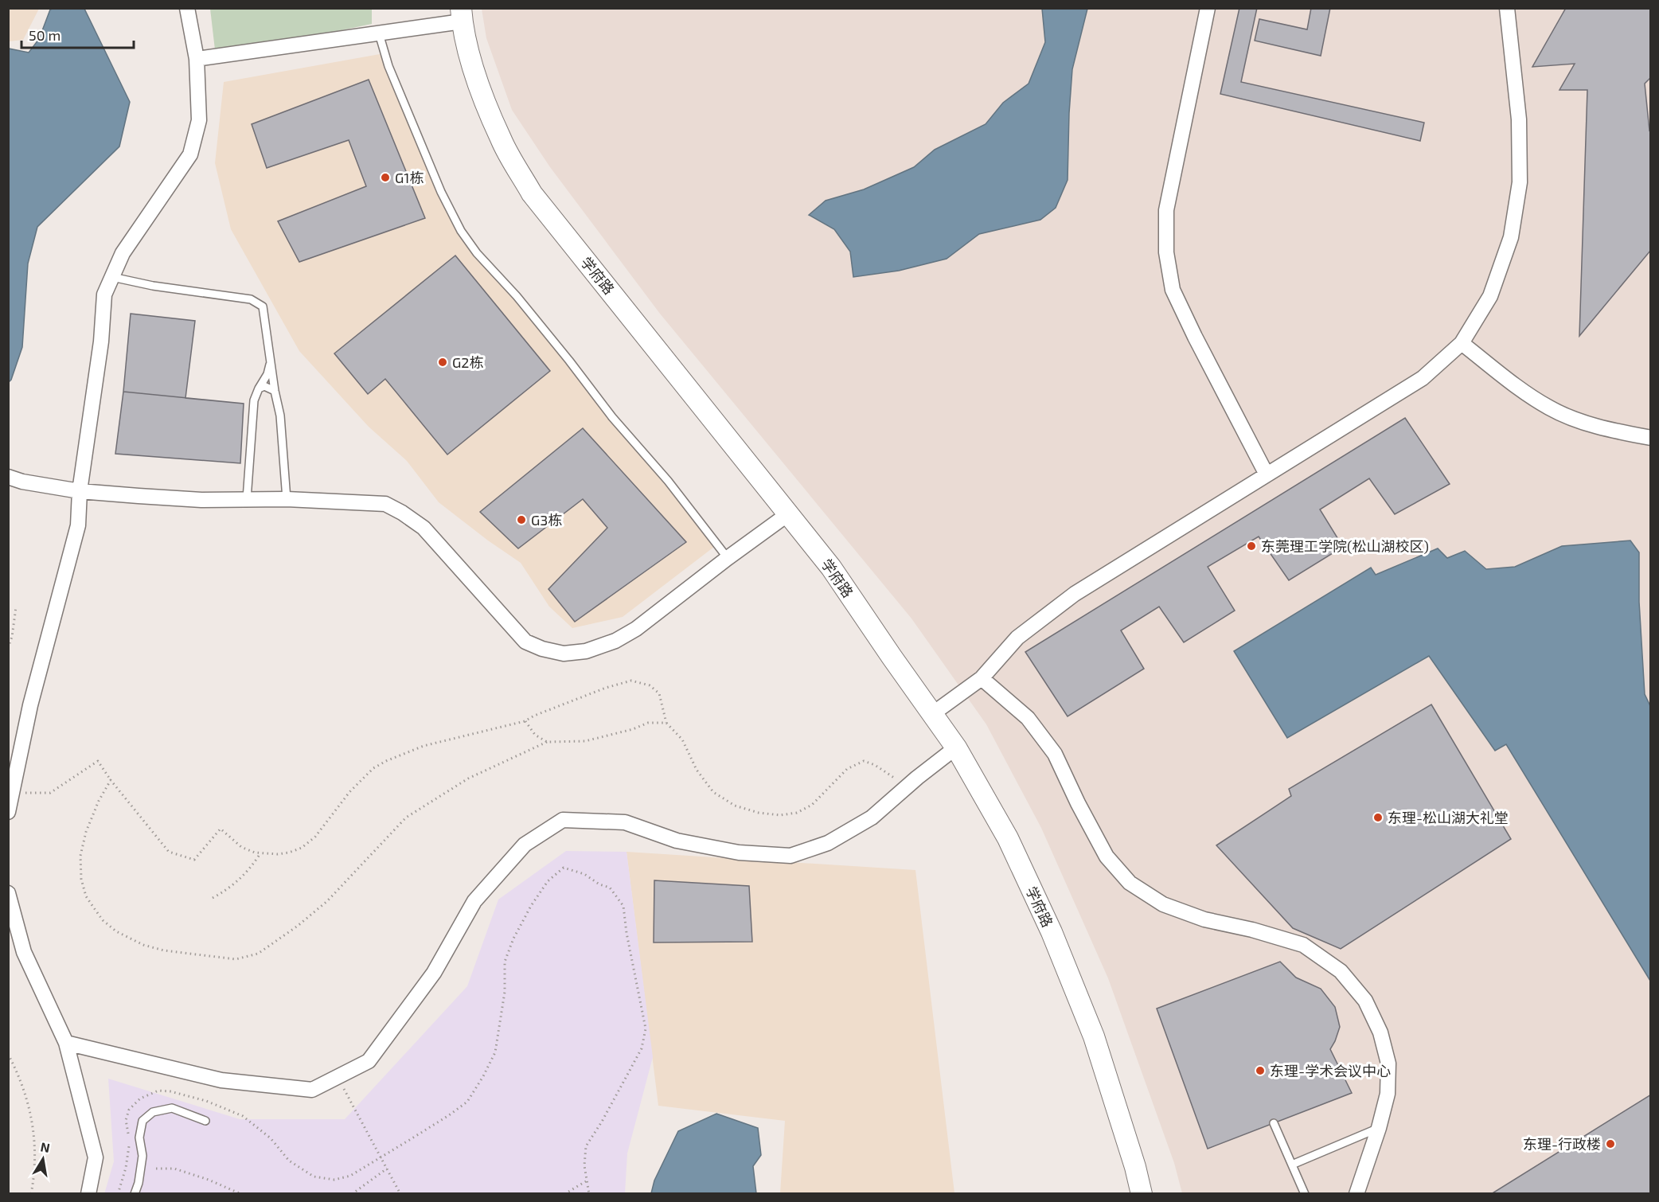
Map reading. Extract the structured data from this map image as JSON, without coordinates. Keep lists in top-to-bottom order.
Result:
{
  "streets": {
    "street": ["学府路"]
  },
  "places": [
    "G1栋",
    "G2栋",
    "G3栋",
    "东莞理工学院(松山湖校区)",
    "东理-松山湖大礼堂",
    "东理-学术会议中心",
    "东理-行政楼"
  ],
  "scale_bar": "50 m",
  "north": "top"
}
